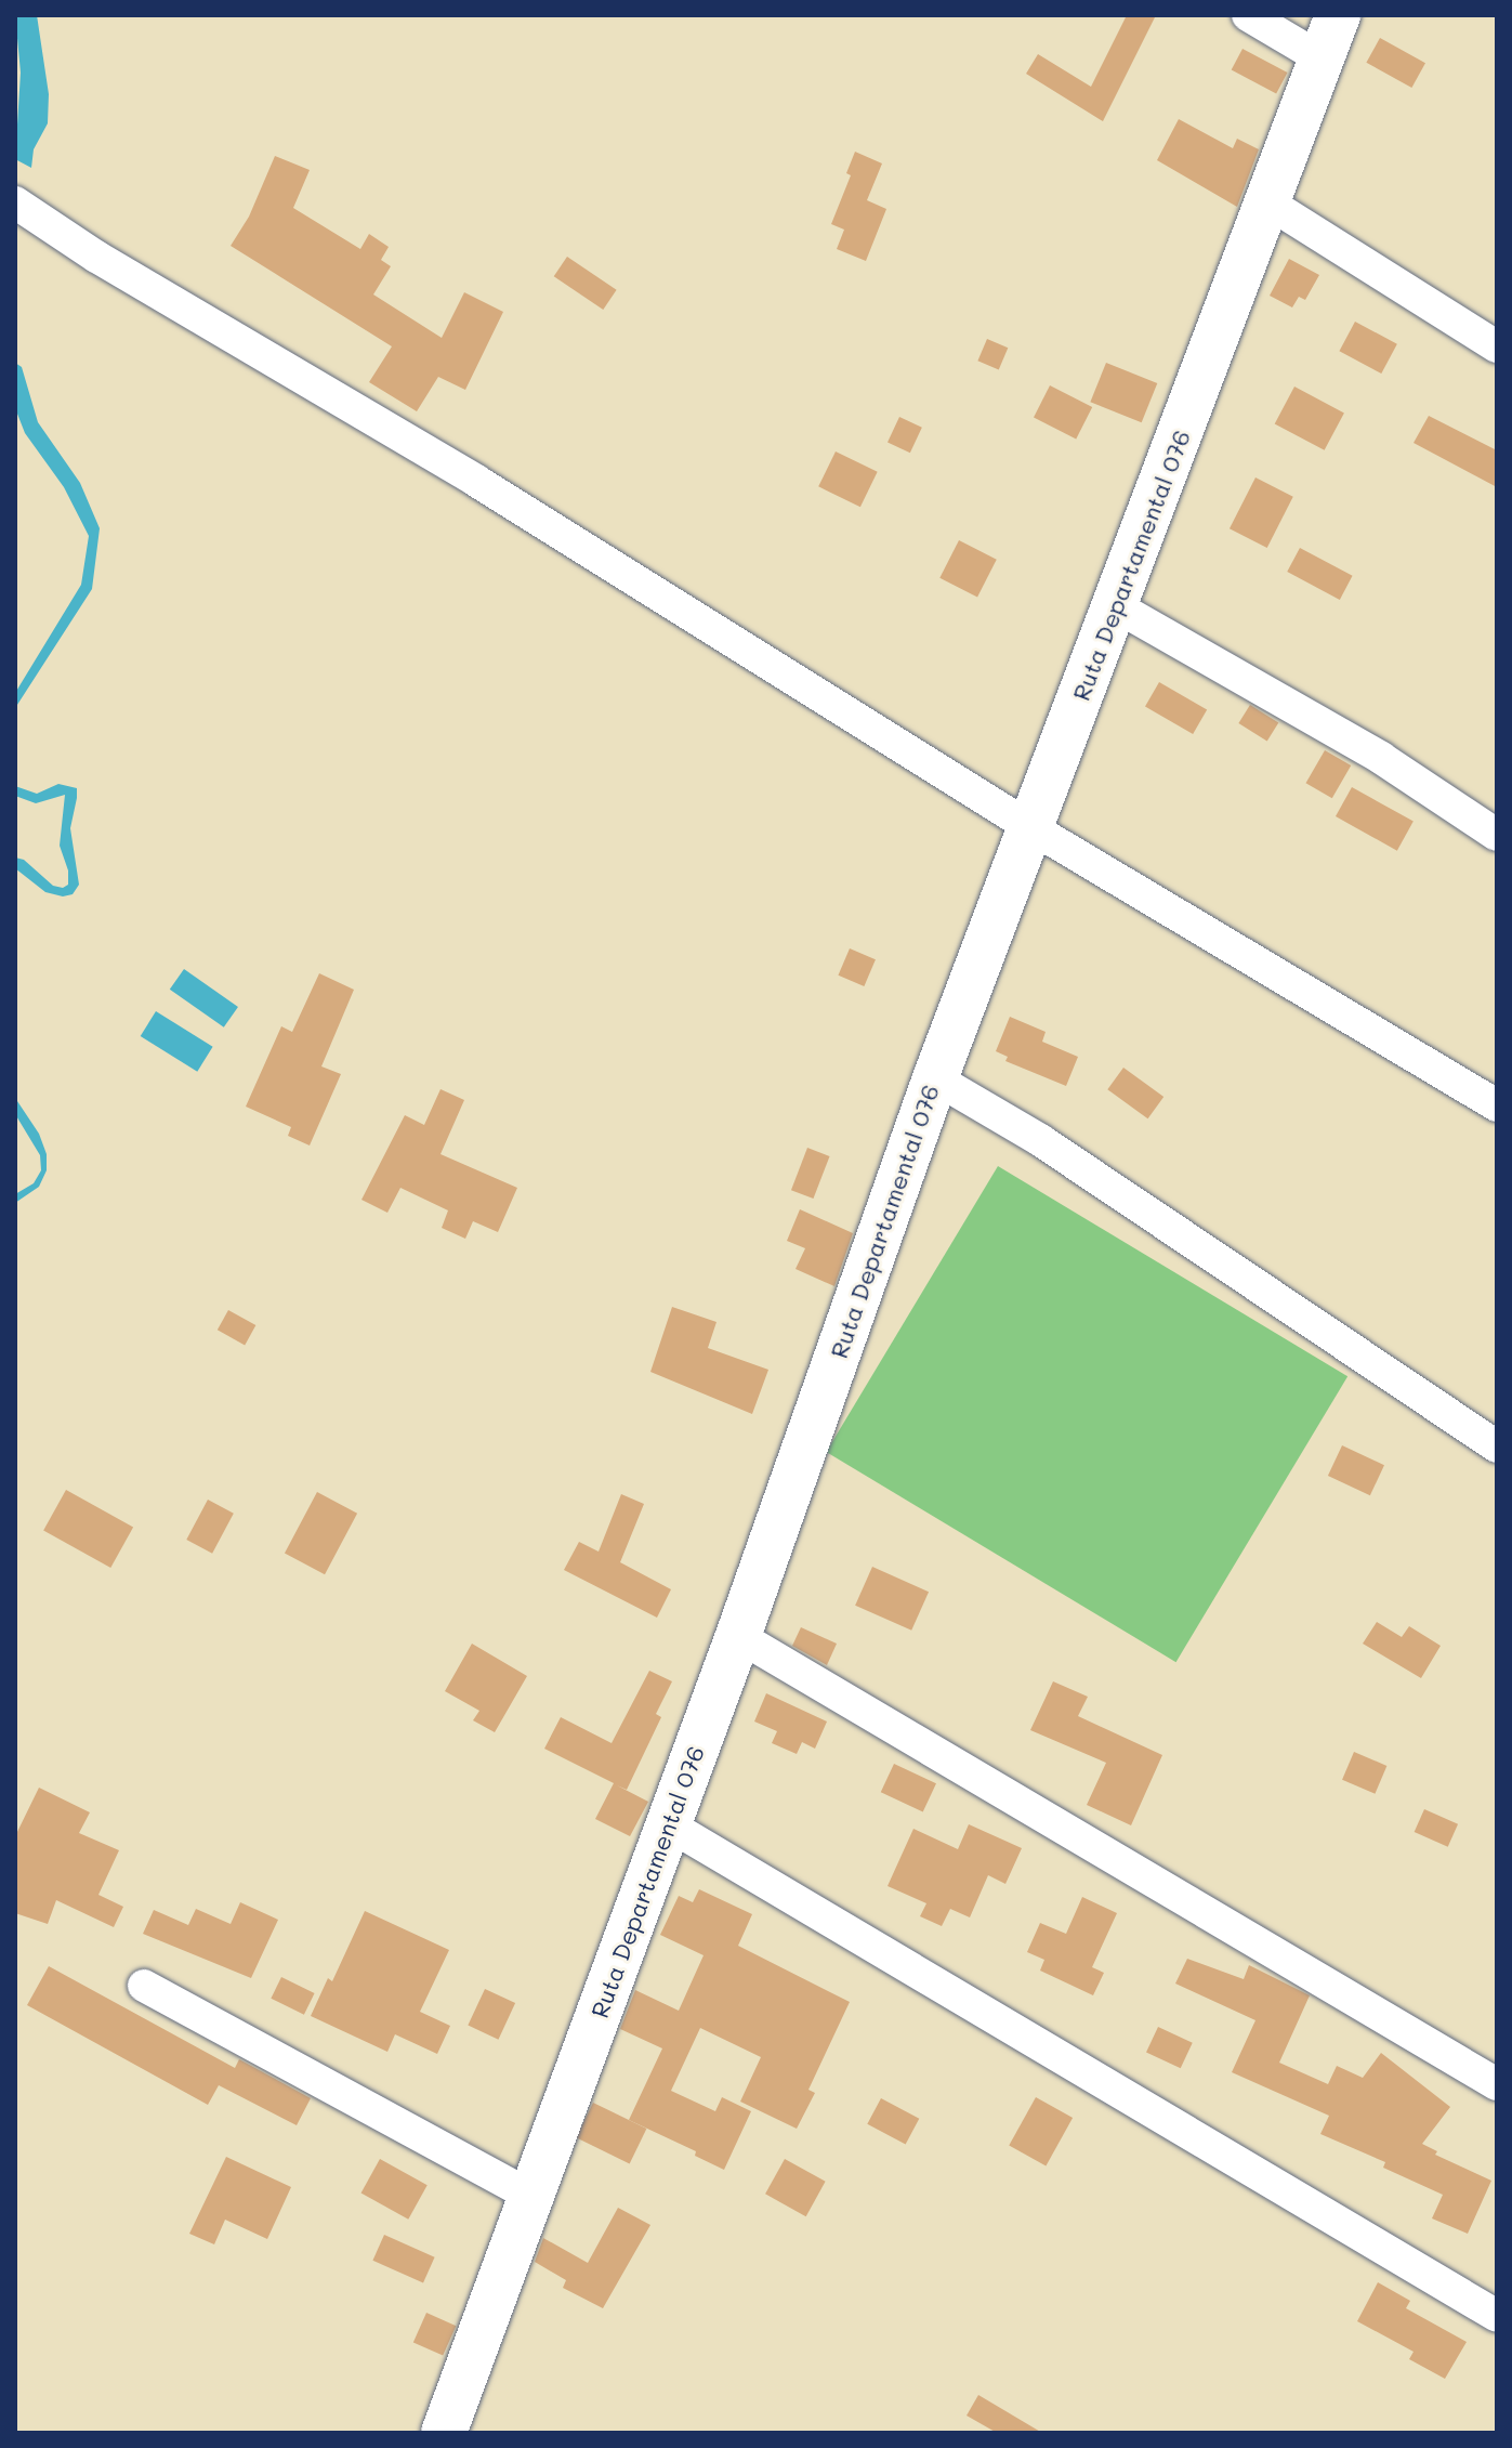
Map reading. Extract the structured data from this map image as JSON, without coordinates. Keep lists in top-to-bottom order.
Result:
{
  "streets": {
    "main road": ["Ruta Departamental 076"]
  }
}
